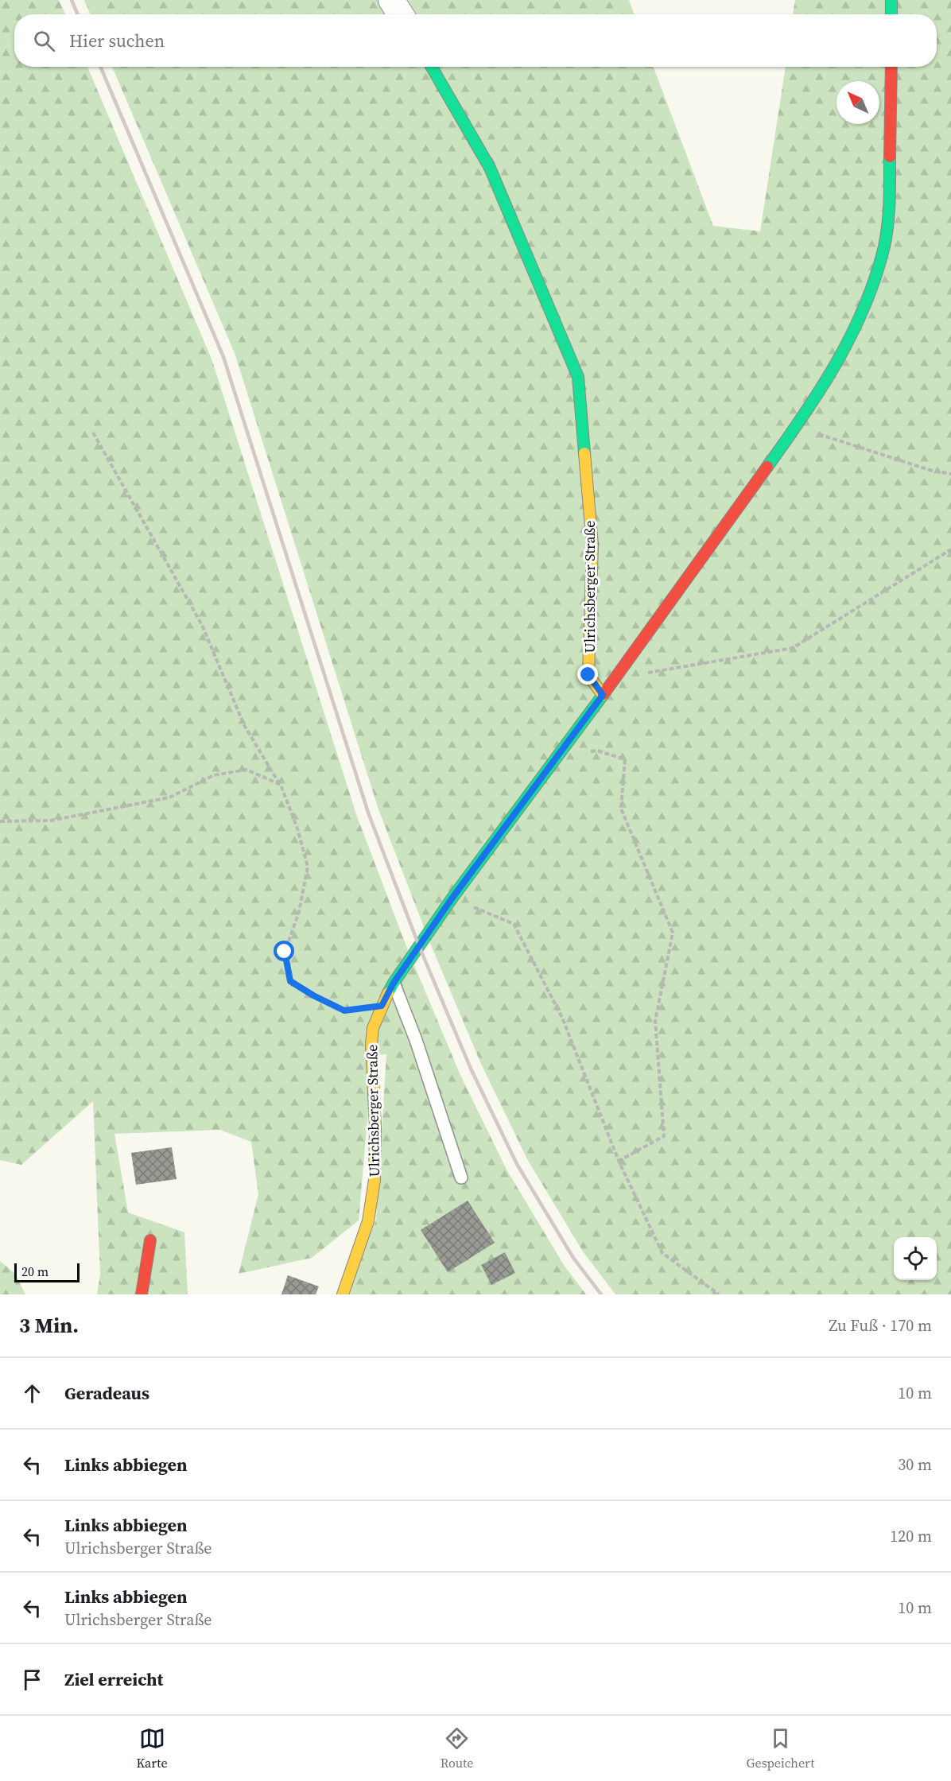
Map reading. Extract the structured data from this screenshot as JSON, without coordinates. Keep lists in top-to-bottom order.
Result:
{
  "streets": {
    "street": ["Ulrichsberger Straße"]
  },
  "scale_bar": "20 m",
  "north": "top left",
  "page": {
    "search": "Hier suchen",
    "scale": "20 m",
    "heading": ["3 Min.", "Zu Fuß · 170 m"],
    "list": [
      ["Geradeaus", "10 m"],
      ["Links abbiegen", "30 m"],
      ["Links abbiegen", "Ulrichsberger Straße", "120 m"],
      ["Links abbiegen", "Ulrichsberger Straße", "10 m"],
      "Ziel erreicht"
    ],
    "nav": ["Karte", "Route", "Gespeichert"]
  }
}
